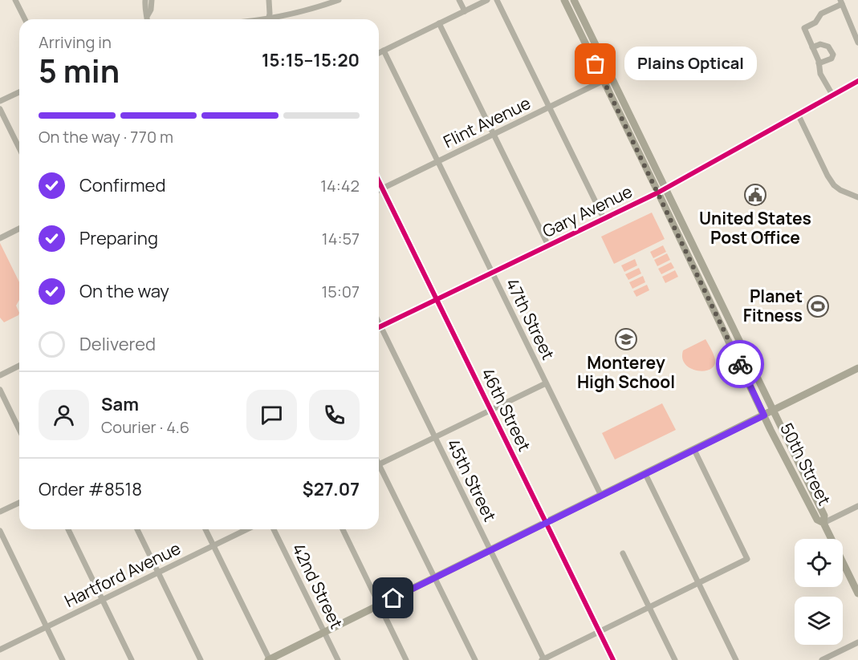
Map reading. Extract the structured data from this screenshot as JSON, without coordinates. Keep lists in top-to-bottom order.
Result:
{
  "streets": {
    "main road": ["50th Street"],
    "street": [
      "Flint Avenue",
      "Gary Avenue",
      "47th Street",
      "46th Street",
      "45th Street",
      "Hartford Avenue",
      "42nd Street"
    ]
  },
  "crossings": [
    ["Flint Avenue", "47th Street"],
    ["Flint Avenue", "46th Street"],
    ["Flint Avenue", "50th Street"],
    ["Gary Avenue", "47th Street"],
    ["Gary Avenue", "46th Street"],
    ["Gary Avenue", "50th Street"],
    ["Gary Avenue", "45th Street"]
  ],
  "places": {
    "other": ["Plains Optical"],
    "public building": ["United States Post Office"],
    "sports": ["Planet Fitness"],
    "school or university": ["Monterey High School"]
  },
  "page": {
    "heading": ["5 min", "Arriving in", "15:15–15:20"],
    "panel": [
      "Sam",
      "Courier · 4.6",
      "Order #8518",
      "$27.07"
    ],
    "bubble": "Plains Optical",
    "bar": "On the way · 770 m",
    "list": [
      ["Confirmed", "14:42"],
      ["Preparing", "14:57"],
      ["On the way", "15:07"],
      "Delivered"
    ]
  }
}
